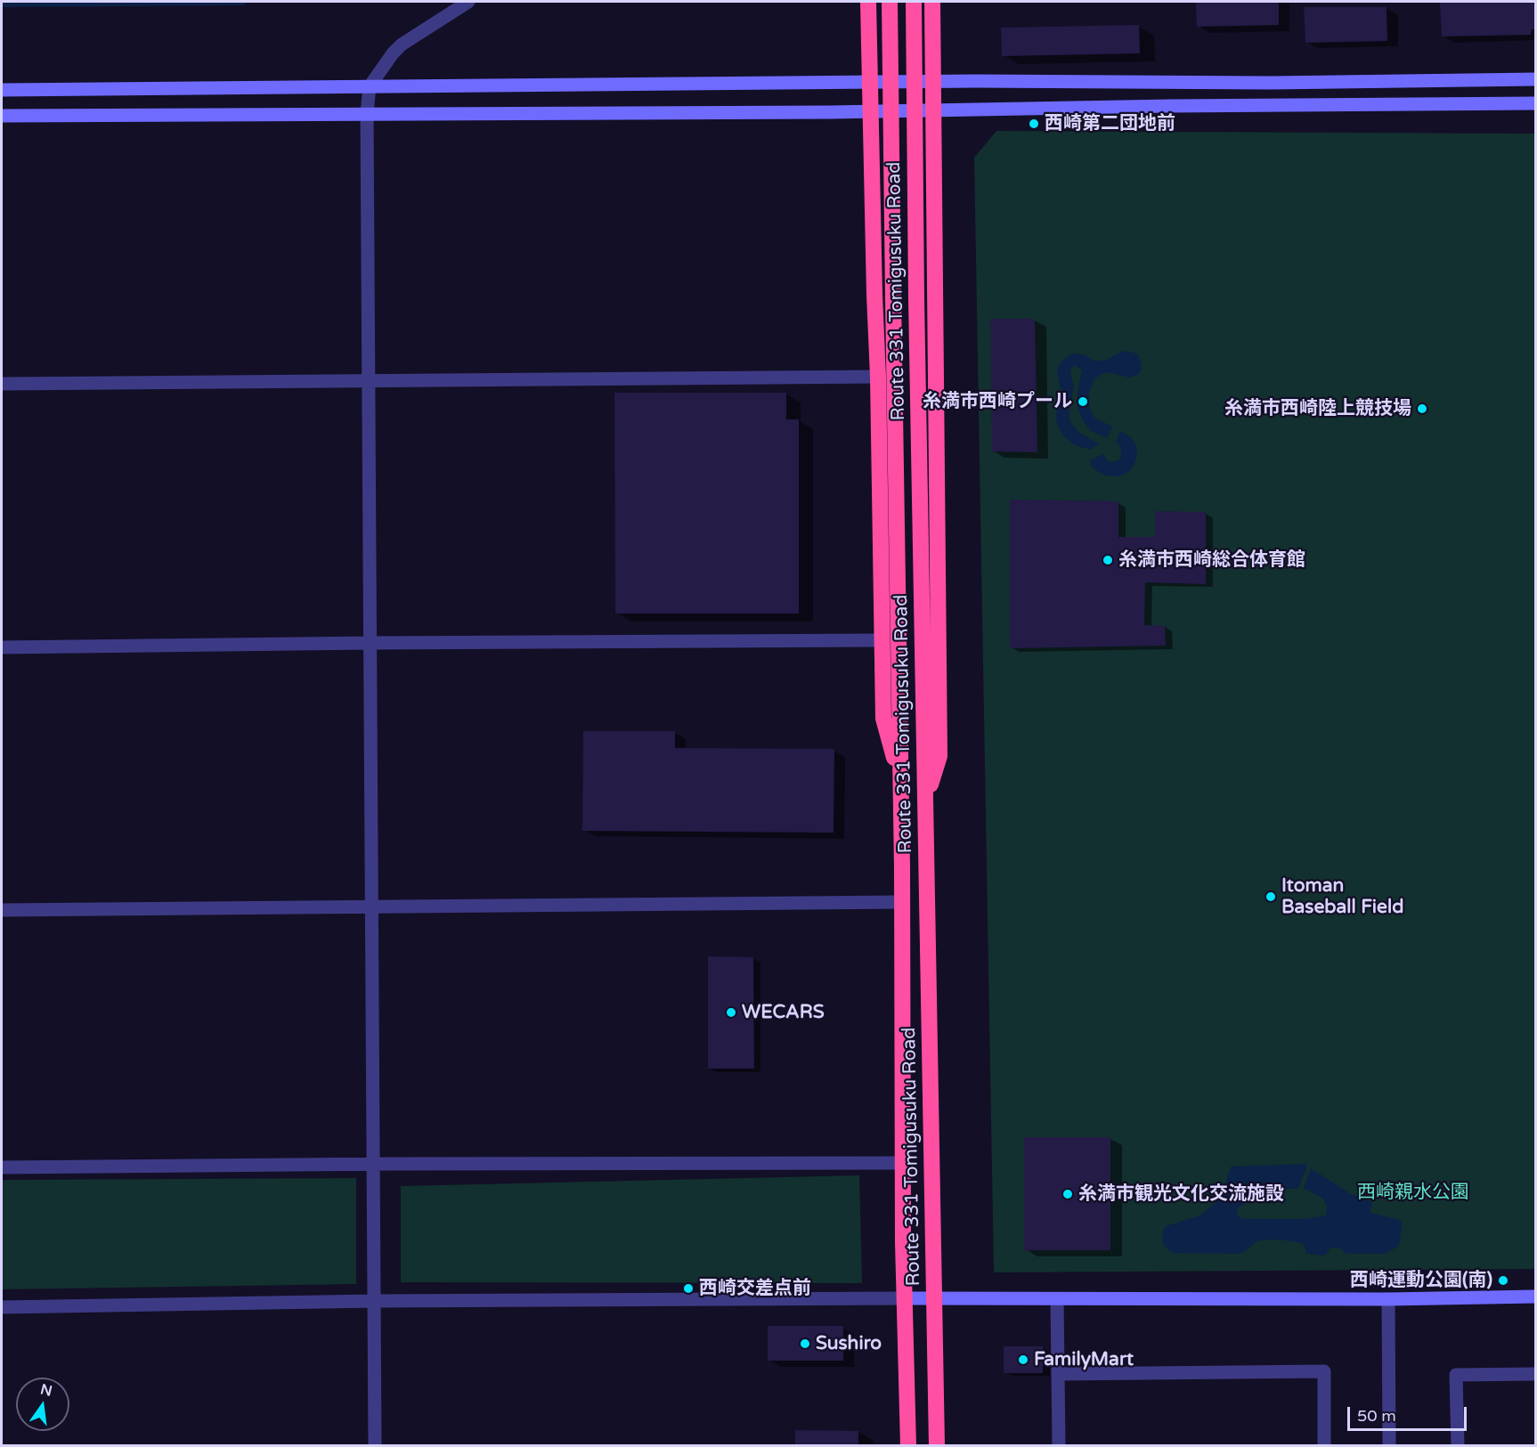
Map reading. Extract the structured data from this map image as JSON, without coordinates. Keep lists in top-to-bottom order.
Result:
{
  "streets": {
    "highway": ["Route 331 Tomigusuku Road"]
  },
  "parks": ["西崎親水公園"],
  "places": [
    "西崎第二団地前",
    "糸満市西崎プール",
    "糸満市西崎陸上競技場",
    "糸満市西崎総合体育館",
    "Itoman Baseball Field",
    "WECARS",
    "糸満市観光文化交流施設",
    "西崎運動公園(南)",
    "西崎交差点前",
    "Sushiro",
    "FamilyMart"
  ],
  "scale_bar": "50 m",
  "north": "top"
}
